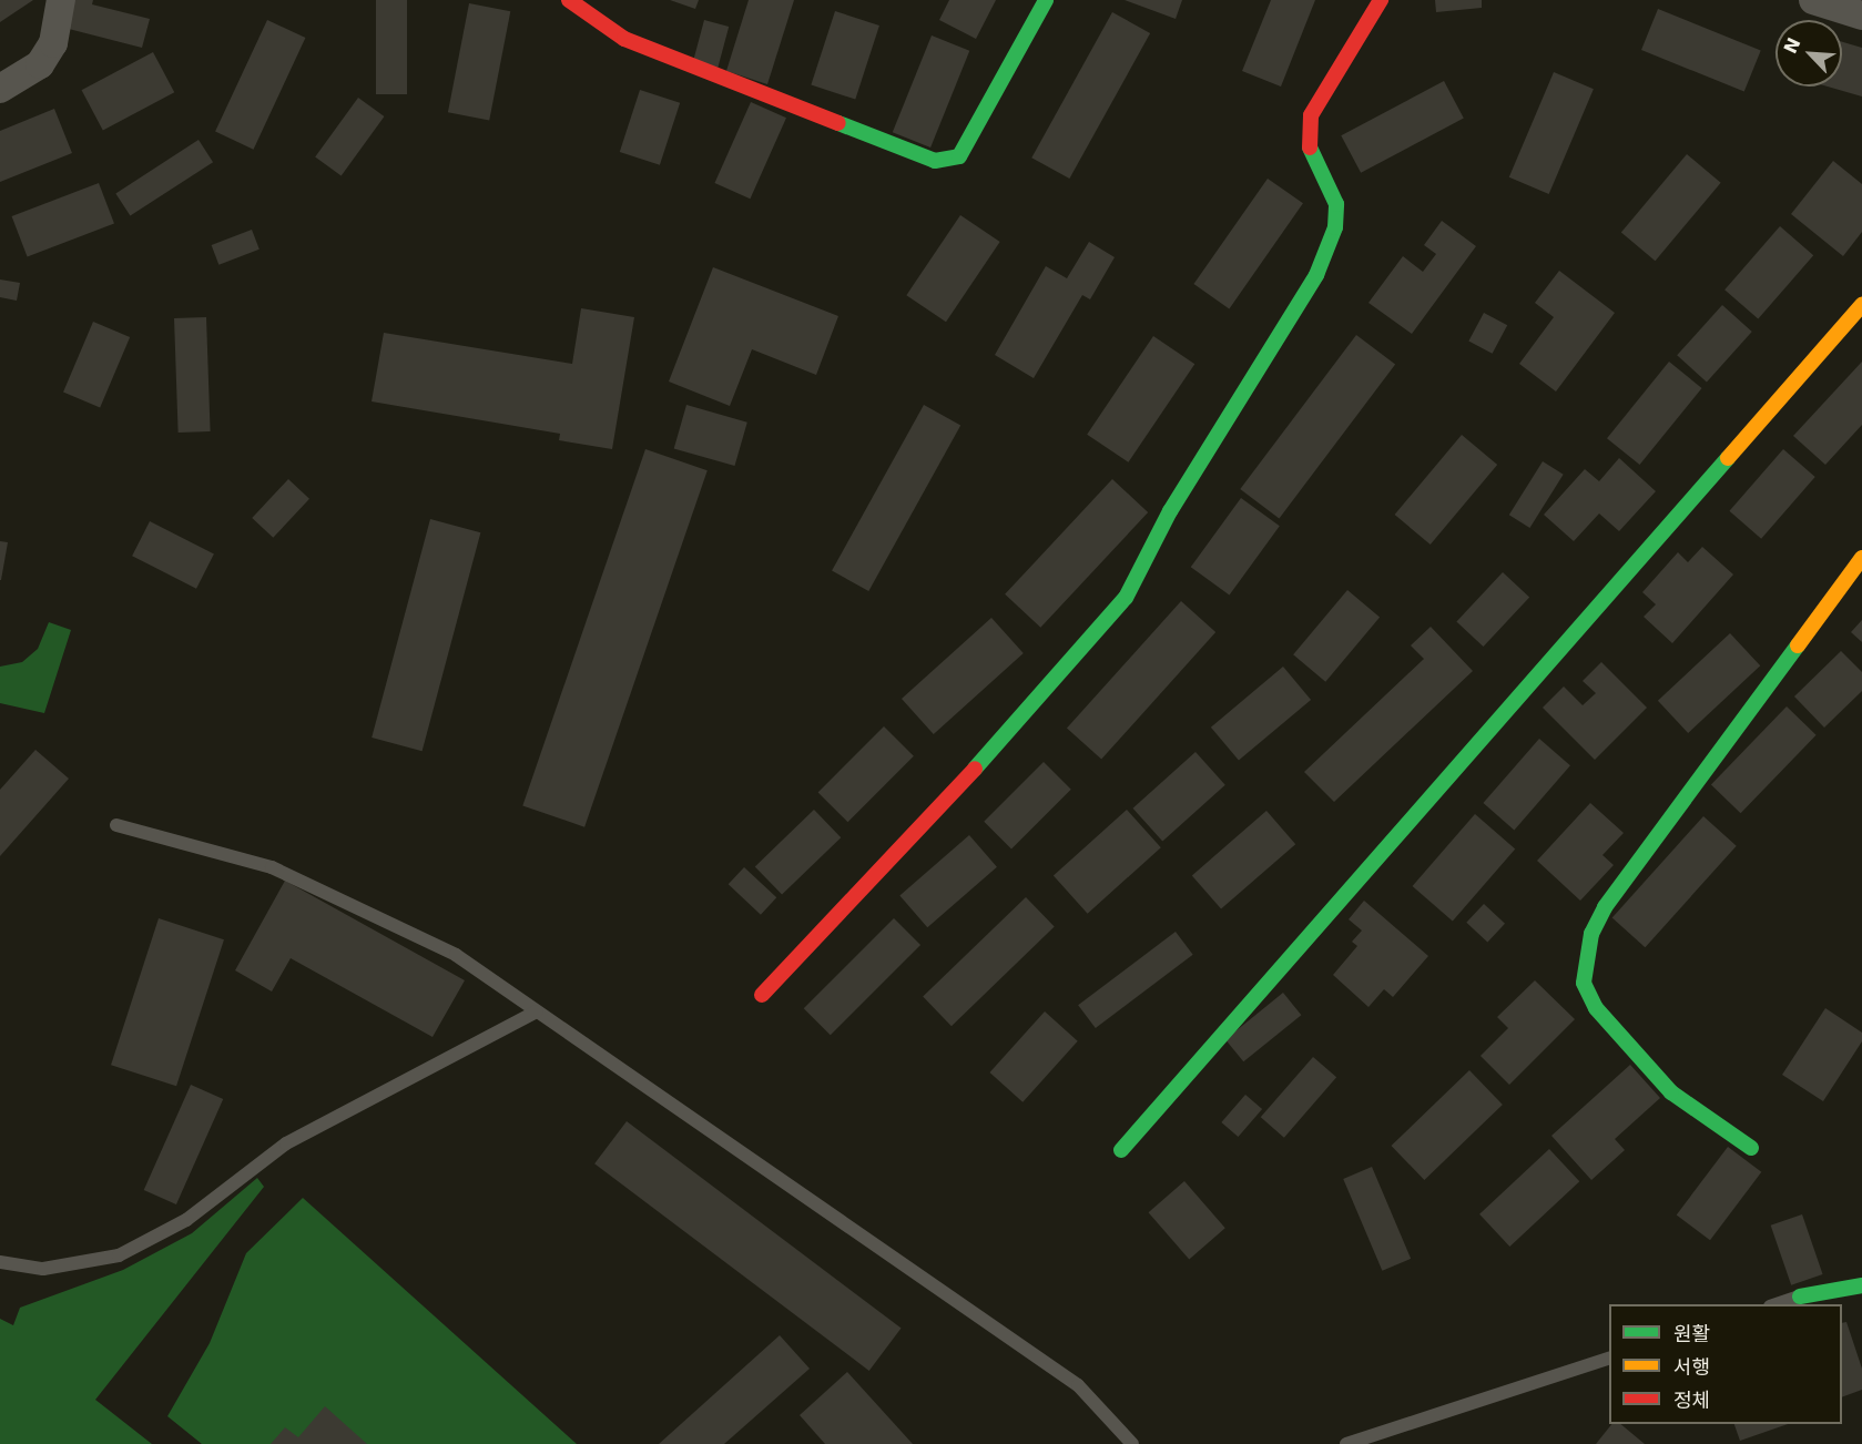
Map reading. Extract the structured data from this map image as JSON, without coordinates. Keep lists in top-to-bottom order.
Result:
{
  "legend": ["원활", "서행", "정체"],
  "north": "top left"
}
